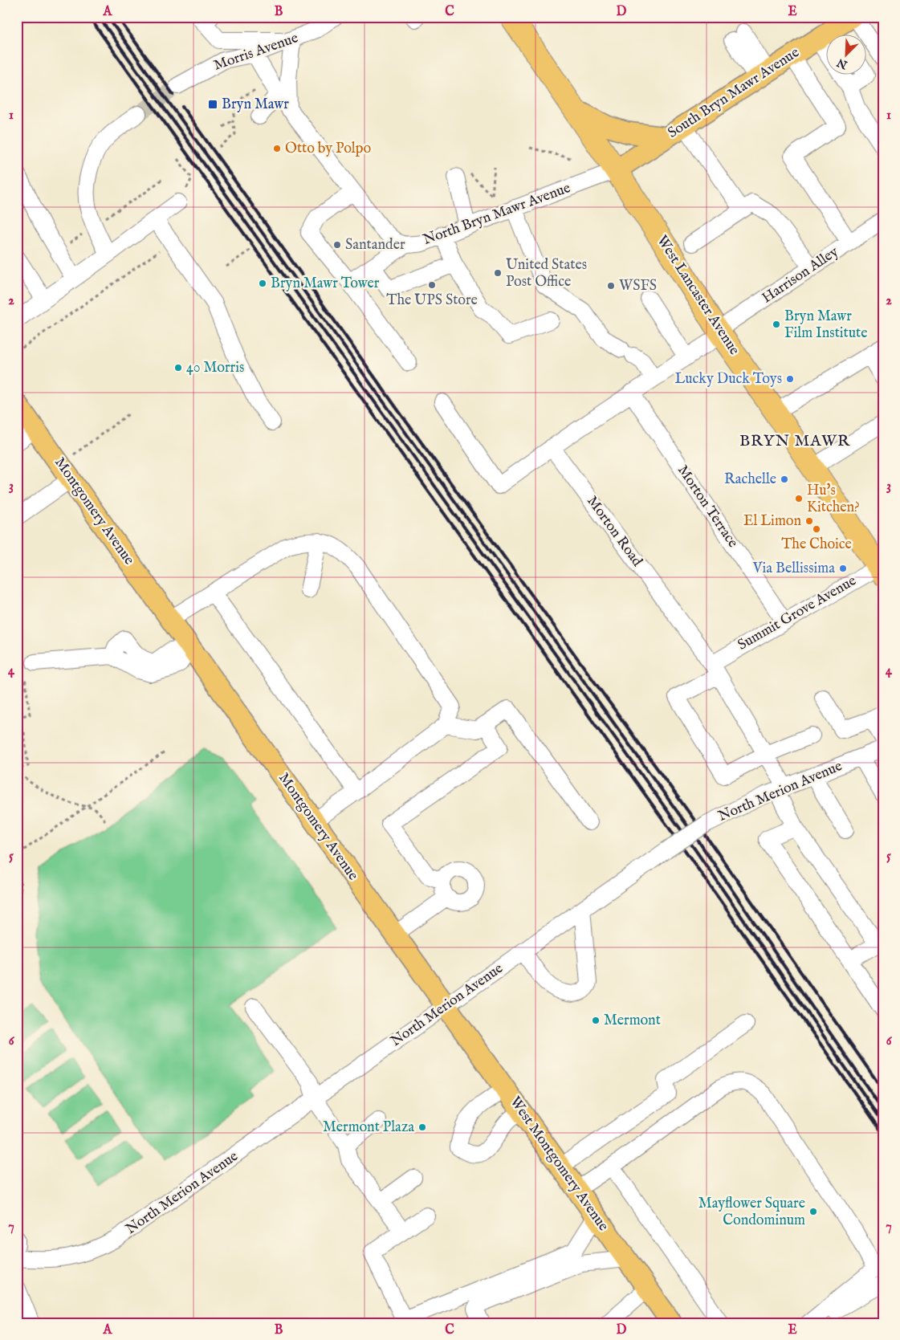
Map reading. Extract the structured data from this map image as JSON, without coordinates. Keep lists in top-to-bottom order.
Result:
{
  "streets": {
    "highway": ["West Lancaster Avenue"],
    "main road": ["South Bryn Mawr Avenue", "Montgomery Avenue", "West Montgomery Avenue"],
    "street": [
      "Morris Avenue",
      "North Bryn Mawr Avenue",
      "Harrison Alley",
      "Morton Terrace",
      "Morton Road",
      "Summit Grove Avenue",
      "North Merion Avenue"
    ]
  },
  "crossings": [
    ["Morris Avenue", "North Bryn Mawr Avenue"],
    ["South Bryn Mawr Avenue", "North Bryn Mawr Avenue"],
    ["South Bryn Mawr Avenue", "West Lancaster Avenue"],
    ["North Bryn Mawr Avenue", "West Lancaster Avenue"],
    ["Harrison Alley", "West Lancaster Avenue"],
    ["West Lancaster Avenue", "Summit Grove Avenue"],
    ["Morton Terrace", "Summit Grove Avenue"],
    ["Montgomery Avenue", "North Merion Avenue"],
    ["Montgomery Avenue", "West Montgomery Avenue"],
    ["Morton Road", "Summit Grove Avenue"],
    ["Morton Road", "North Merion Avenue"],
    ["North Merion Avenue", "West Montgomery Avenue"]
  ],
  "districts": ["BRYN MAWR"],
  "places": {
    "transit": ["Bryn Mawr"],
    "other": [
      "Otto by Polpo",
      "Santander",
      "United States Post Office",
      "Bryn Mawr Tower",
      "The UPS Store",
      "WSFS",
      "Bryn Mawr Film Institute",
      "40 Morris",
      "Lucky Duck Toys",
      "Rachelle",
      "Hu's Kitchen?",
      "El Limon",
      "The Choice",
      "Via Bellissima",
      "Mermont",
      "Mermont Plaza",
      "Mayflower Square Condominum"
    ]
  },
  "north": "bottom left",
  "grid": {
    "columns": [
      "A",
      "B",
      "C",
      "D",
      "E"
    ],
    "rows": [
      "1",
      "2",
      "3",
      "4",
      "5",
      "6",
      "7"
    ]
  }
}
